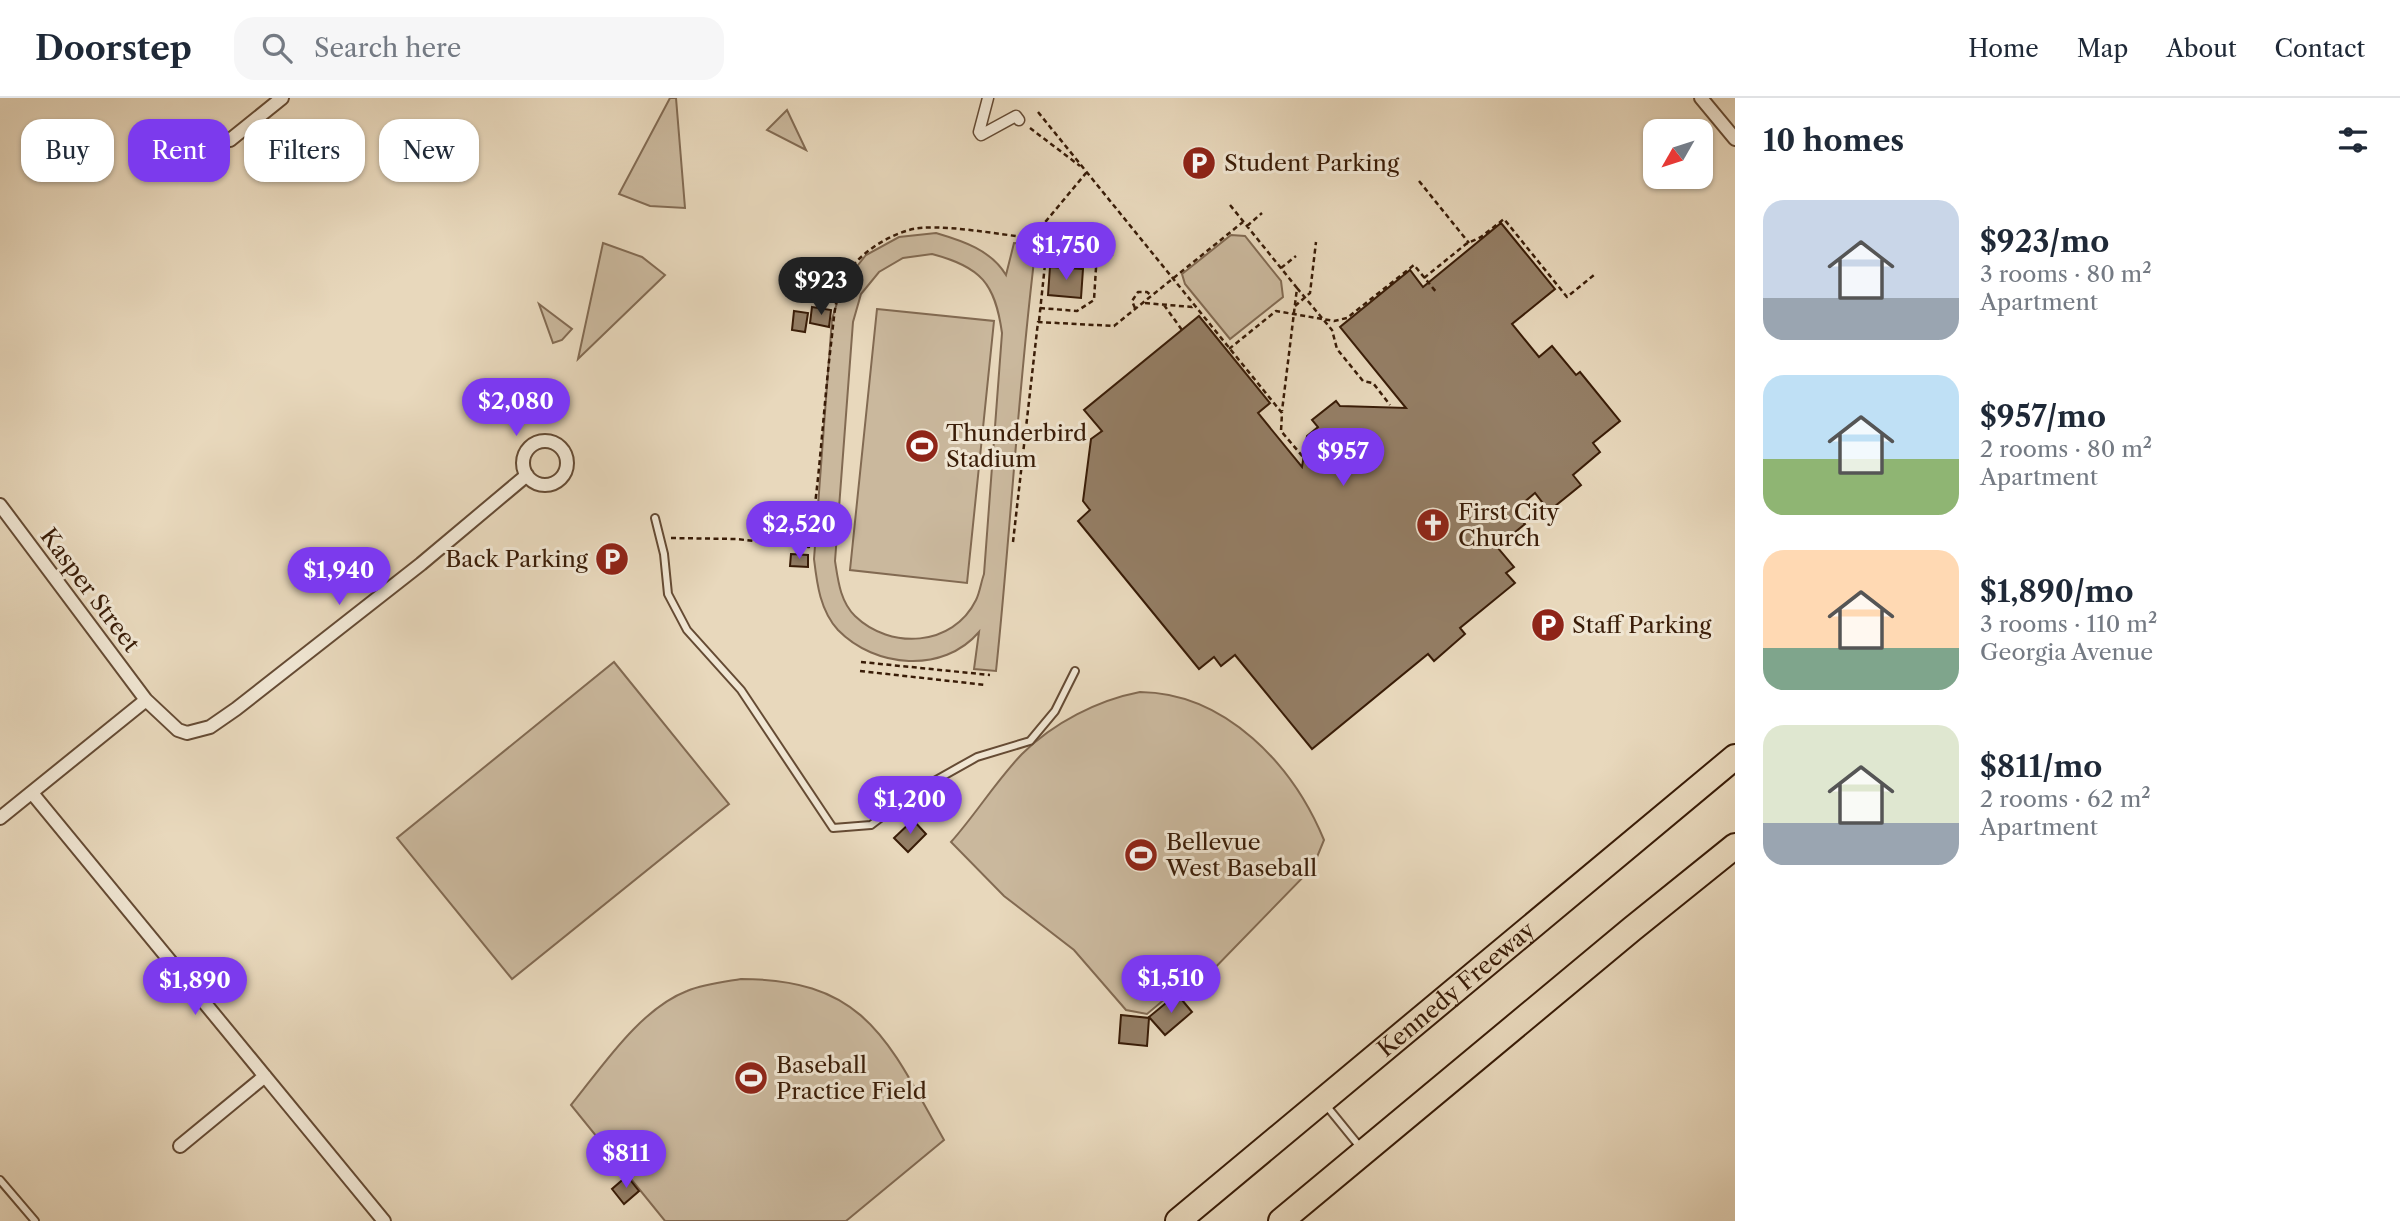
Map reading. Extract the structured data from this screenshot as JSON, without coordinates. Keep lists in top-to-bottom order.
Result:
{
  "streets": {
    "highway": ["Kennedy Freeway"],
    "street": ["Kasper Street"]
  },
  "places": {
    "parking": ["Student Parking", "Back Parking", "Staff Parking"],
    "sports": ["Thunderbird Stadium", "Bellevue West Baseball", "Baseball Practice Field"],
    "church": ["First City Church"]
  },
  "north": "bottom left",
  "page": {
    "header": "Doorstep",
    "search": "Search here",
    "nav": [
      "Home",
      "Map",
      "About",
      "Contact"
    ],
    "heading": "10 homes",
    "chip": [
      "Buy",
      "Rent",
      "Filters",
      "New"
    ],
    "list": [
      {
        "name": "$923/mo",
        "note": "3 rooms · 80 m² · Apartment"
      },
      {
        "name": "$957/mo",
        "note": "2 rooms · 80 m² · Apartment"
      },
      {
        "name": "$1,890/mo",
        "note": "3 rooms · 110 m² · Georgia Avenue"
      },
      {
        "name": "$811/mo",
        "note": "2 rooms · 62 m² · Apartment"
      }
    ],
    "price": [
      "$1,750",
      "$923",
      "$2,080",
      "$957",
      "$2,520",
      "$1,940",
      "$1,200",
      "$1,510",
      "$1,890",
      "$811"
    ]
  }
}
